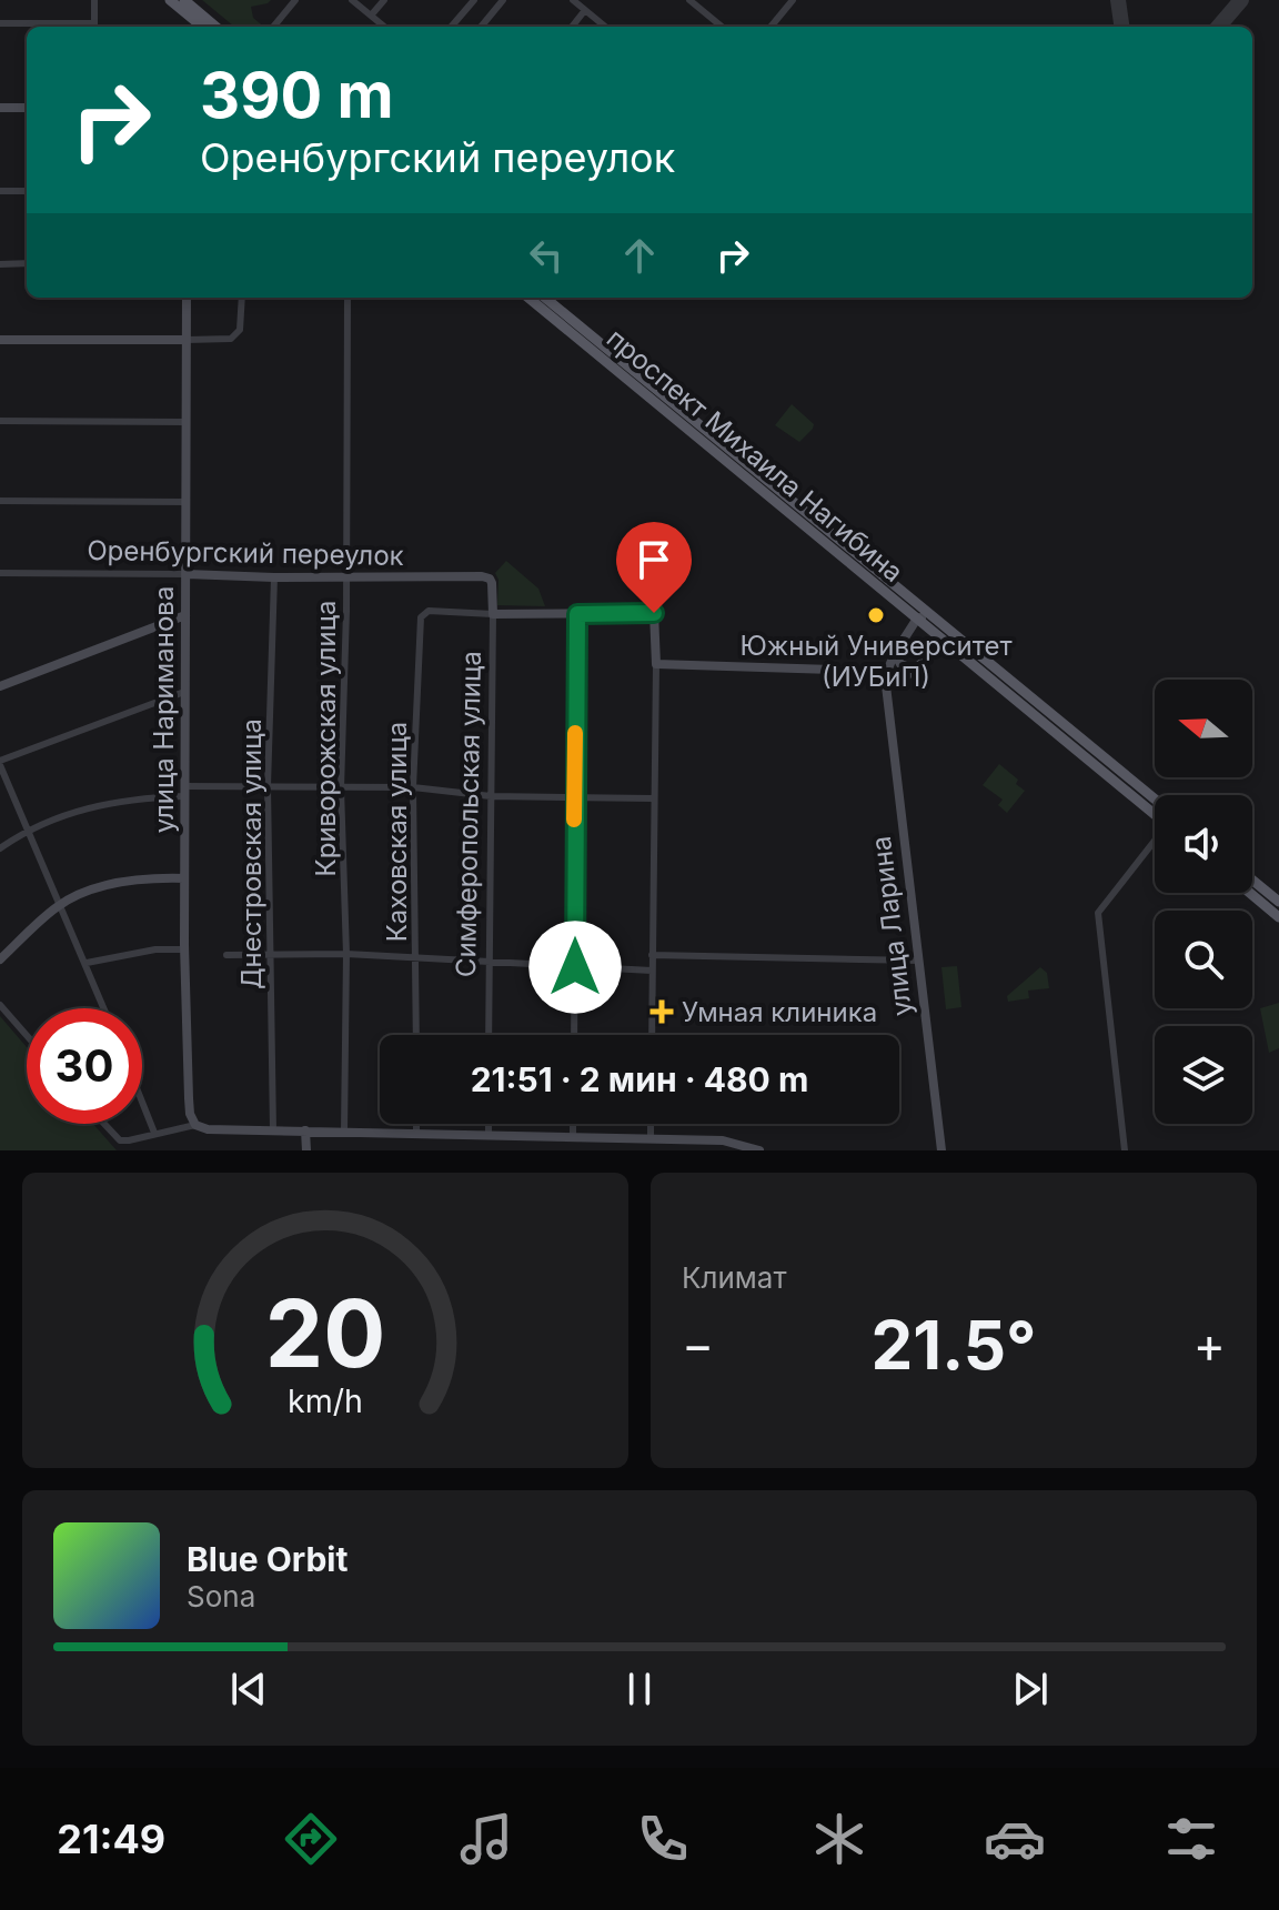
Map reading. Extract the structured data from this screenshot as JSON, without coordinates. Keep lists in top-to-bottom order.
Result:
{
  "streets": {
    "main road": ["проспект Михаила Нагибина"],
    "street": [
      "Оренбургский переулок",
      "улица Нариманова",
      "Криворожская улица",
      "Симферопольская улица",
      "Каховская улица",
      "Днестровская улица",
      "улица Ларина"
    ]
  },
  "crossings": [
    ["Оренбургский переулок", "улица Нариманова"],
    ["Оренбургский переулок", "Криворожская улица"],
    ["Оренбургский переулок", "Симферопольская улица"],
    ["Оренбургский переулок", "Днестровская улица"],
    ["Симферопольская улица", "Каховская улица"]
  ],
  "places": {
    "other": ["Южный Университет (ИУБиП)"],
    "health": ["Умная клиника"]
  },
  "north": "left",
  "page": {
    "turn": ["390 m", "Оренбургский переулок"],
    "limit": "30",
    "trip": "21:51 · 2 мин · 480 m",
    "tile": "Климат",
    "heat": ["−", "21.5°", "+"],
    "song": ["Blue Orbit", "Sona"],
    "tabs": "21:49",
    "gauge": ["20", "km/h"]
  }
}
